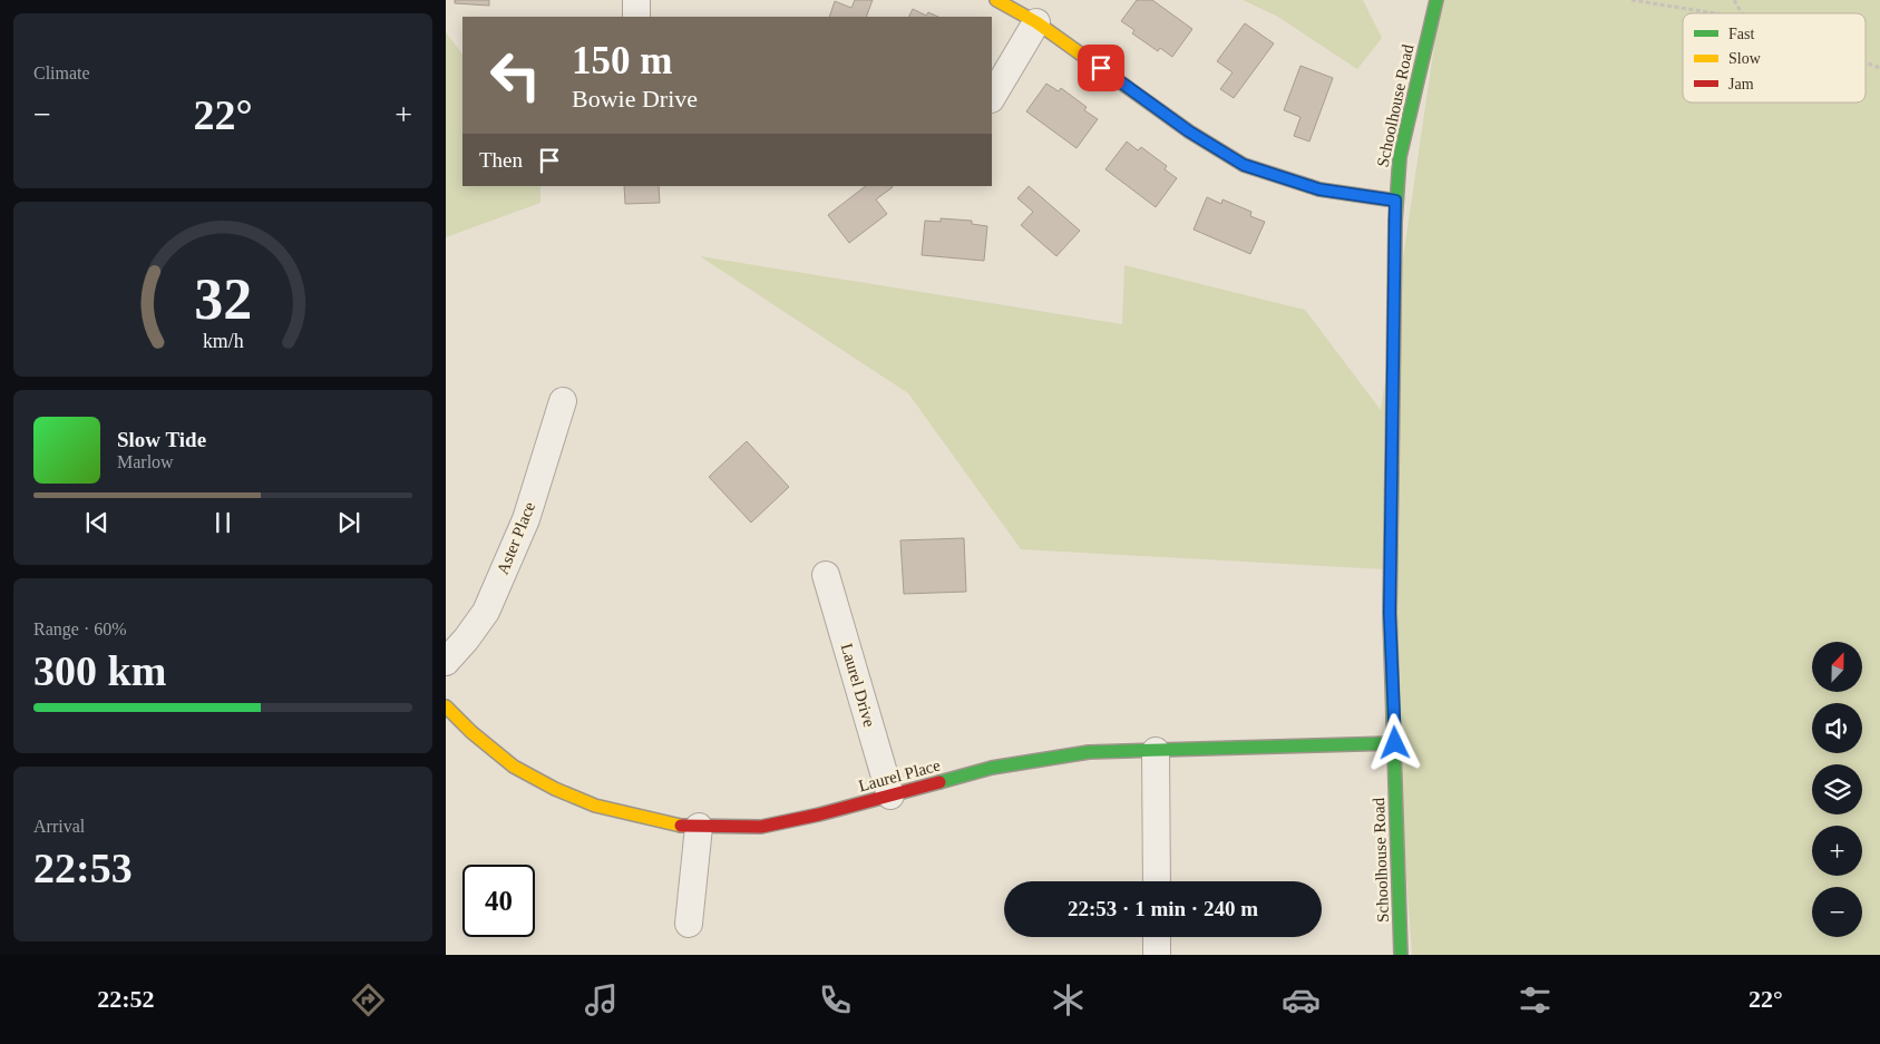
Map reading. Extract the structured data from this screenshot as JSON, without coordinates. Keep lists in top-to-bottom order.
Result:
{
  "streets": {
    "street": [
      "Schoolhouse Road",
      "Aster Place",
      "Laurel Drive",
      "Laurel Place"
    ]
  },
  "crossings": [
    ["Schoolhouse Road", "Laurel Place"],
    ["Laurel Drive", "Laurel Place"]
  ],
  "legend": ["Fast", "Slow", "Jam"],
  "north": "top",
  "page": {
    "tile": [
      "Climate",
      ["Range · 60%", "300 km"],
      ["Arrival", "22:53"]
    ],
    "turn": ["150 m", "Bowie Drive"],
    "heat": ["−", "22°", "+"],
    "then": "Then",
    "song": ["Slow Tide", "Marlow"],
    "map_buttons": ["+", "−"],
    "limit": "40",
    "trip": "22:53 · 1 min · 240 m",
    "tabs": ["22:52", "22°"],
    "gauge": ["32", "km/h"]
  }
}
